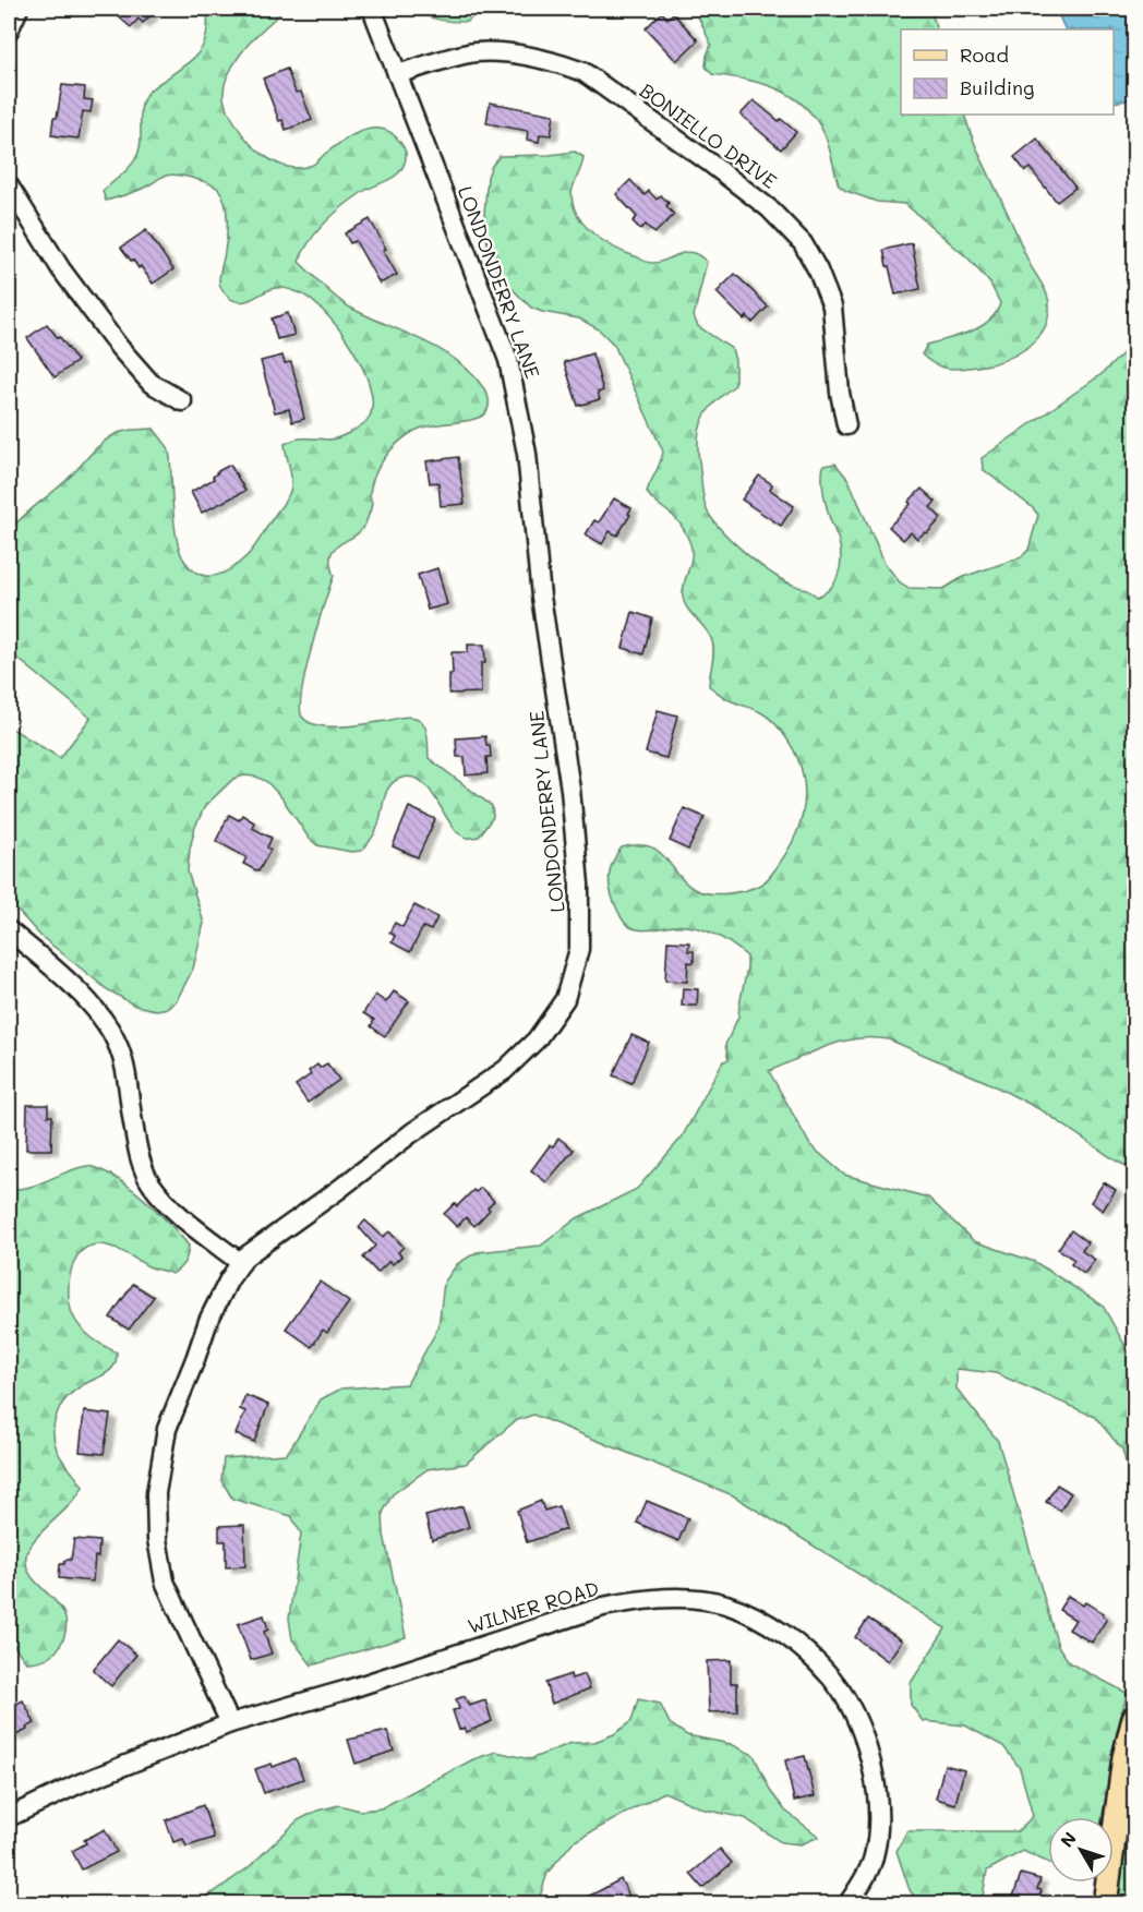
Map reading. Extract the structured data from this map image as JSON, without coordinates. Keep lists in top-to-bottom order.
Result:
{
  "streets": {
    "street": ["BONIELLO DRIVE", "LONDONDERRY LANE", "WILNER ROAD"]
  },
  "crossings": [
    ["BONIELLO DRIVE", "LONDONDERRY LANE"],
    ["LONDONDERRY LANE", "WILNER ROAD"]
  ],
  "legend": ["Road", "Building"],
  "north": "top left"
}
